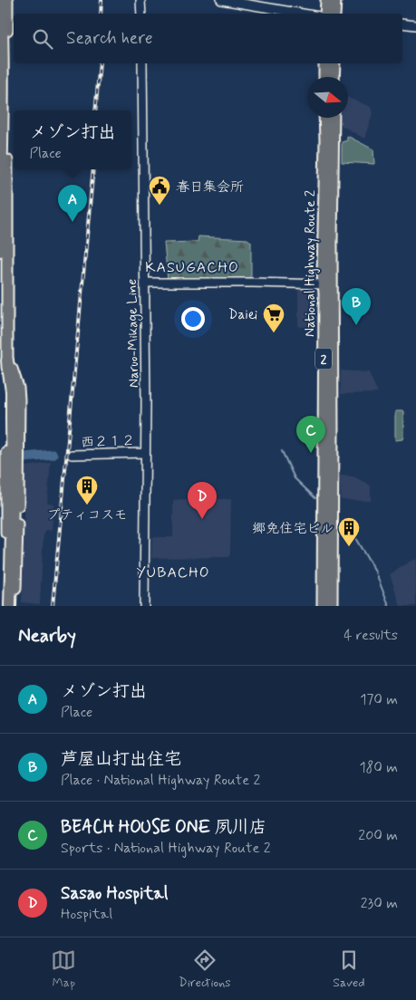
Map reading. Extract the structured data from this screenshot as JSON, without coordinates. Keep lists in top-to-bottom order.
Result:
{
  "streets": {
    "highway": ["National Highway Route 2", "2"],
    "street": ["Naruo-Mikage Line", "西２１２"]
  },
  "crossings": [
    ["Naruo-Mikage Line", "西２１２"]
  ],
  "districts": ["KASUGACHO", "YUBACHO"],
  "places": {
    "public building": ["春日集会所"],
    "supermarket": ["Daiei"],
    "building": ["プティコスモ", "郷免住宅ビル"]
  },
  "north": "right",
  "page": {
    "search": "Search here",
    "popup": ["メゾン打出", "Place"],
    "pins": [
      "A",
      "B",
      "C",
      "D"
    ],
    "heading": ["Nearby", "4 results"],
    "list": [
      {
        "mark": "A",
        "name": "メゾン打出",
        "note": "Place",
        "value": "170 m"
      },
      {
        "mark": "B",
        "name": "芦屋山打出住宅",
        "note": "Place · National Highway Route 2",
        "value": "180 m"
      },
      {
        "mark": "C",
        "name": "BEACH HOUSE ONE 夙川店",
        "note": "Sports · National Highway Route 2",
        "value": "200 m"
      },
      {
        "mark": "D",
        "name": "Sasao Hospital",
        "note": "Hospital",
        "value": "230 m"
      }
    ],
    "nav": ["Map", "Directions", "Saved"]
  }
}
